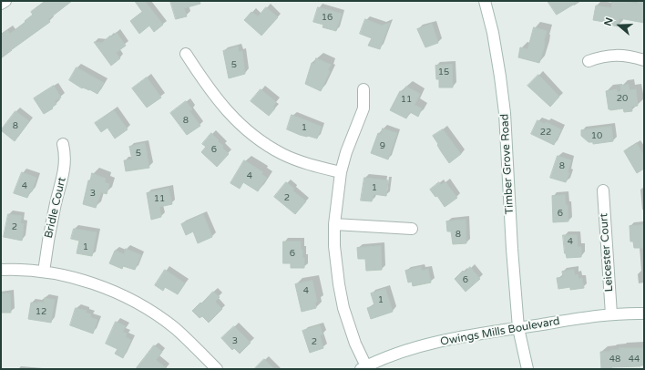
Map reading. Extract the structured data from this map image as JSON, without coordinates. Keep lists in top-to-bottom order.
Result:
{
  "streets": {
    "street": [
      "Timber Grove Road",
      "Bridle Court",
      "Leicester Court",
      "Owings Mills Boulevard"
    ]
  },
  "crossings": [
    ["Timber Grove Road", "Owings Mills Boulevard"],
    ["Leicester Court", "Owings Mills Boulevard"]
  ],
  "house_numbers": [
    "16",
    "5",
    "15",
    "20",
    "11",
    "8",
    "8",
    "1",
    "22",
    "10",
    "9",
    "6",
    "5",
    "8",
    "4",
    "4",
    "1",
    "3",
    "2",
    "11",
    "6",
    "2",
    "8",
    "4",
    "1",
    "6",
    "6",
    "4",
    "1",
    "12",
    "3",
    "2",
    "48",
    "44"
  ],
  "north": "left"
}
